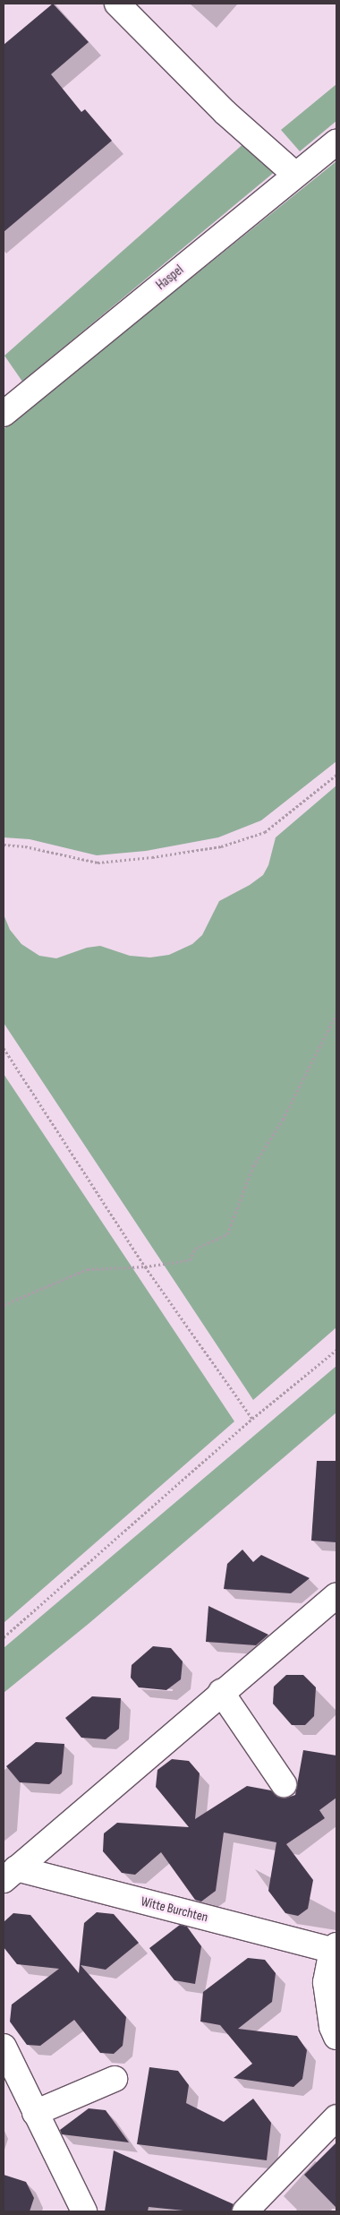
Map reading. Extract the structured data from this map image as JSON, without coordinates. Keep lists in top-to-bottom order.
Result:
{
  "streets": {
    "street": ["Haspel", "Witte Burchten"]
  }
}
